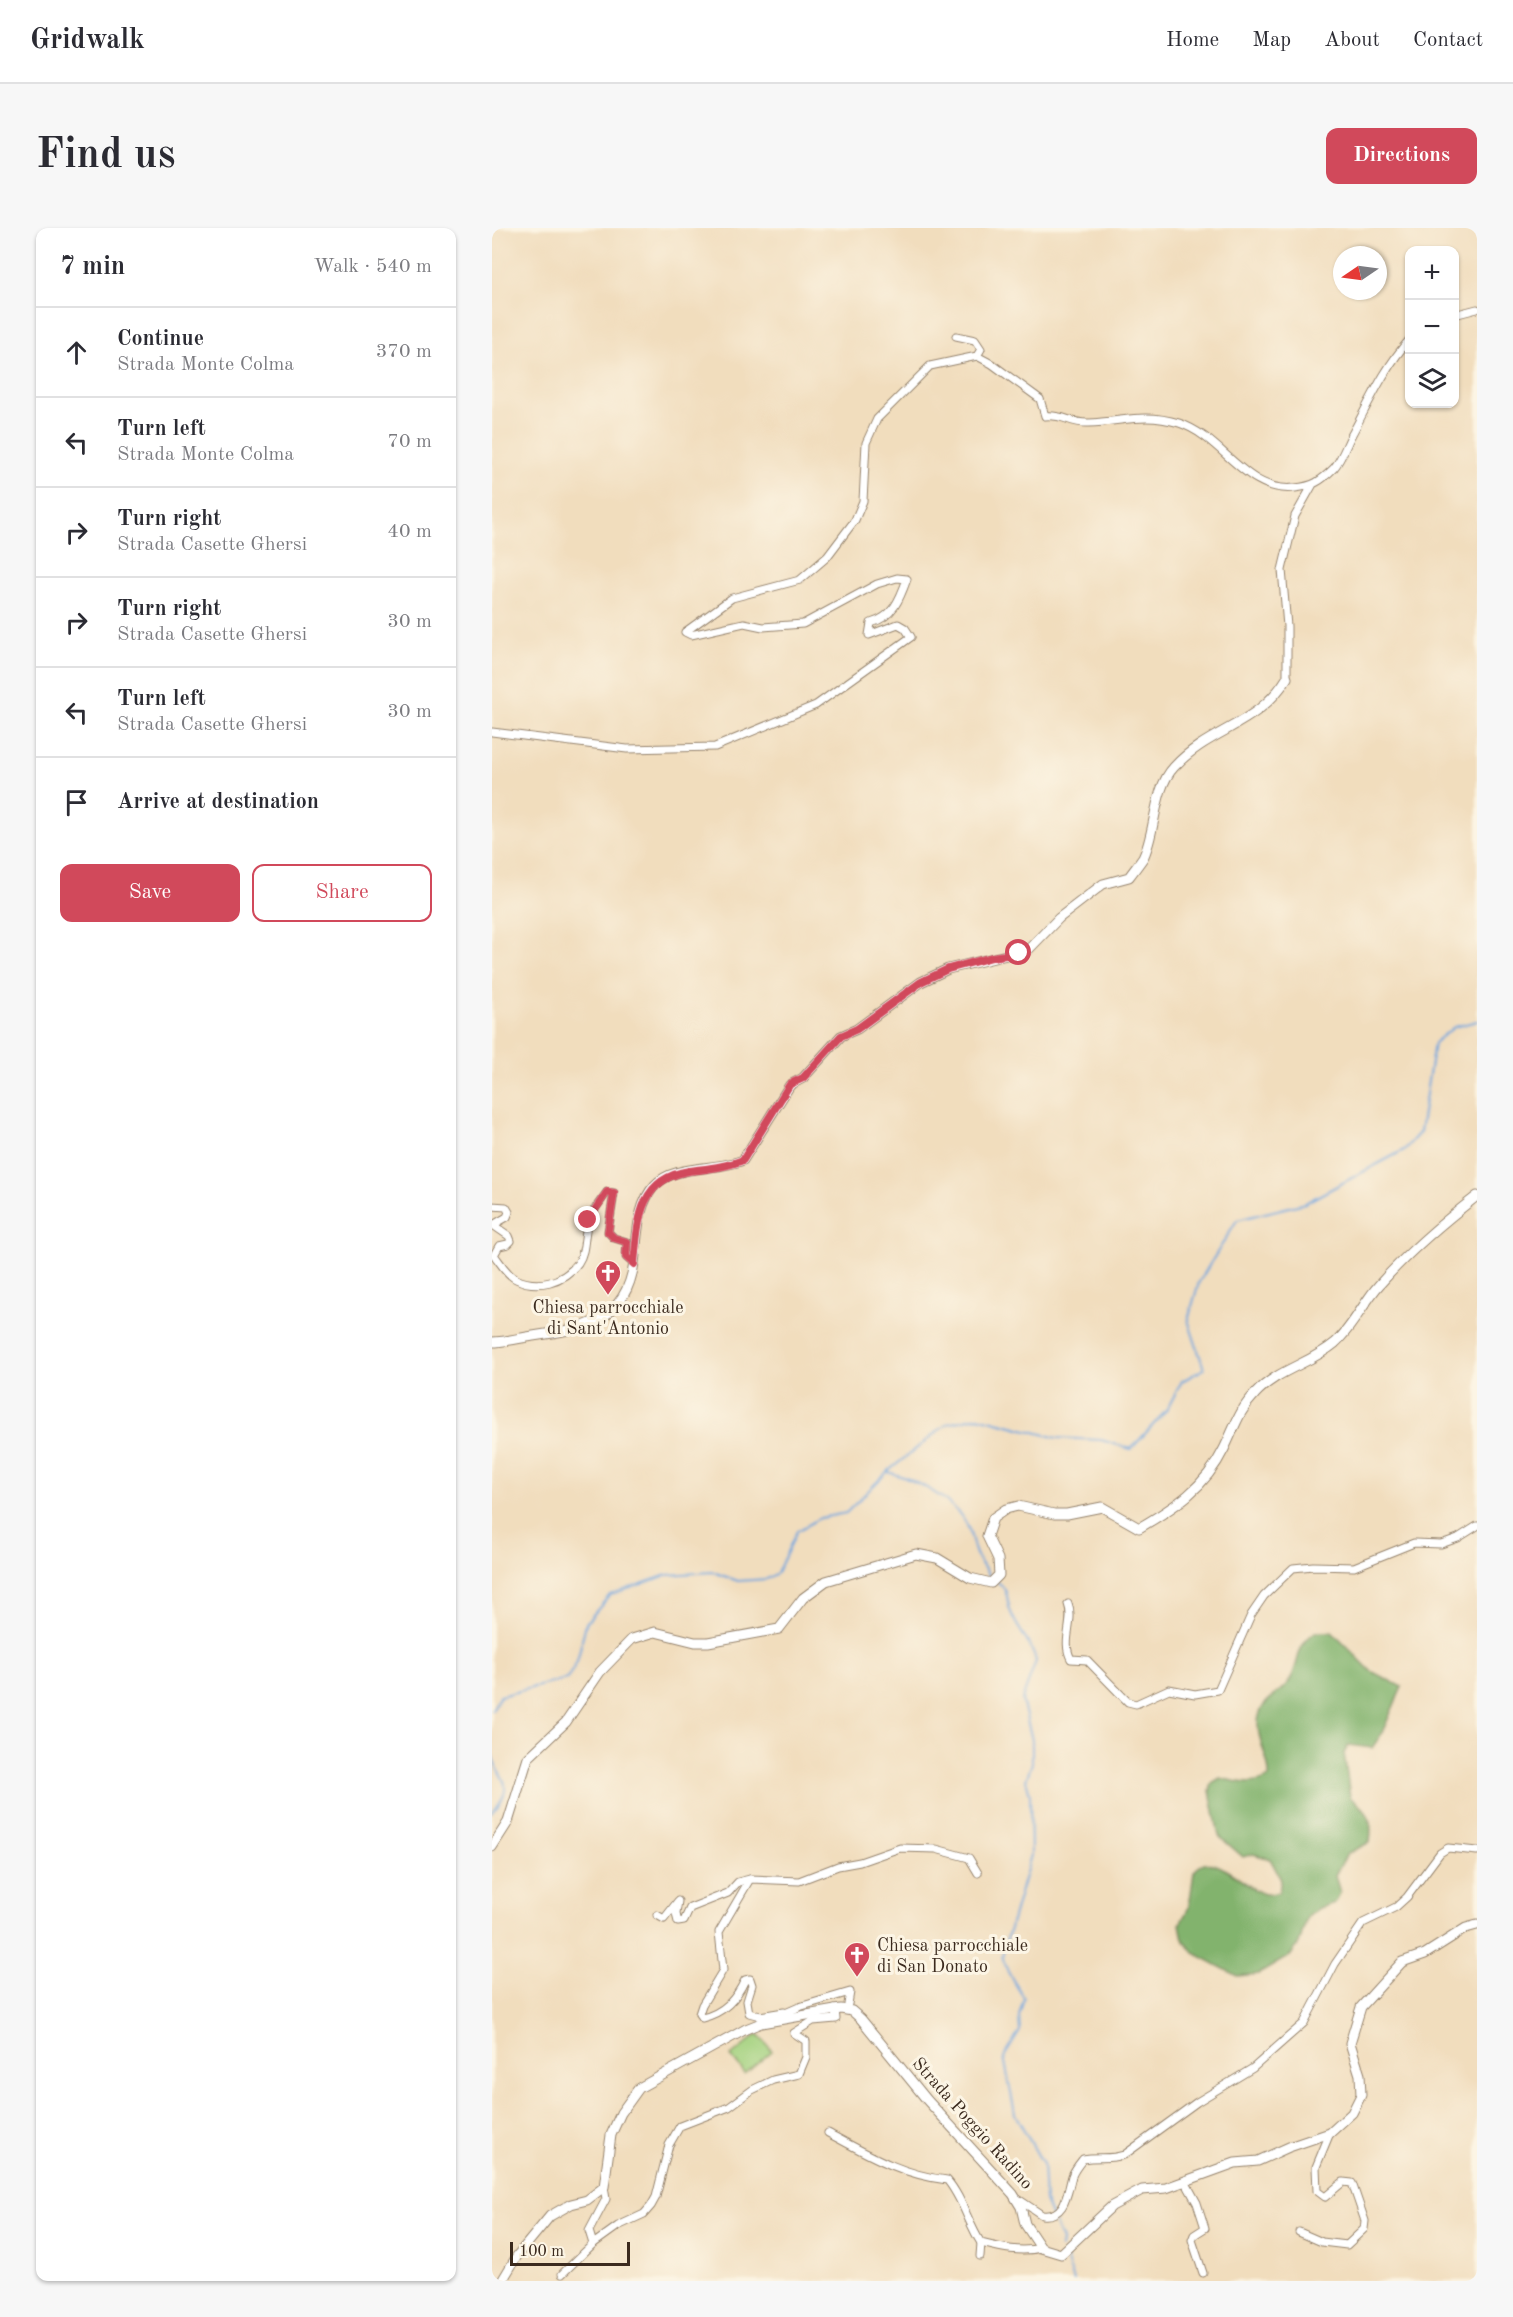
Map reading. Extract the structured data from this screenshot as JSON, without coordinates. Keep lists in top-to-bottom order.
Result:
{
  "streets": {
    "street": ["Strada Poggio Radino"]
  },
  "places": {
    "church": ["Chiesa parrocchiale di Sant'Antonio", "Chiesa parrocchiale di San Donato"]
  },
  "scale_bar": "100 m",
  "north": "left",
  "page": {
    "header": "Gridwalk",
    "nav": [
      "Home",
      "Map",
      "About",
      "Contact"
    ],
    "buttons": [
      "Directions",
      ["Save", "Share"]
    ],
    "title": "Find us",
    "heading": ["7 min", "Walk · 540 m"],
    "map_buttons": ["+", "−"],
    "list": [
      ["Continue", "Strada Monte Colma", "370 m"],
      ["Turn left", "Strada Monte Colma", "70 m"],
      ["Turn right", "Strada Casette Ghersi", "40 m"],
      ["Turn right", "Strada Casette Ghersi", "30 m"],
      ["Turn left", "Strada Casette Ghersi", "30 m"],
      "Arrive at destination"
    ],
    "scale": "100 m"
  }
}
